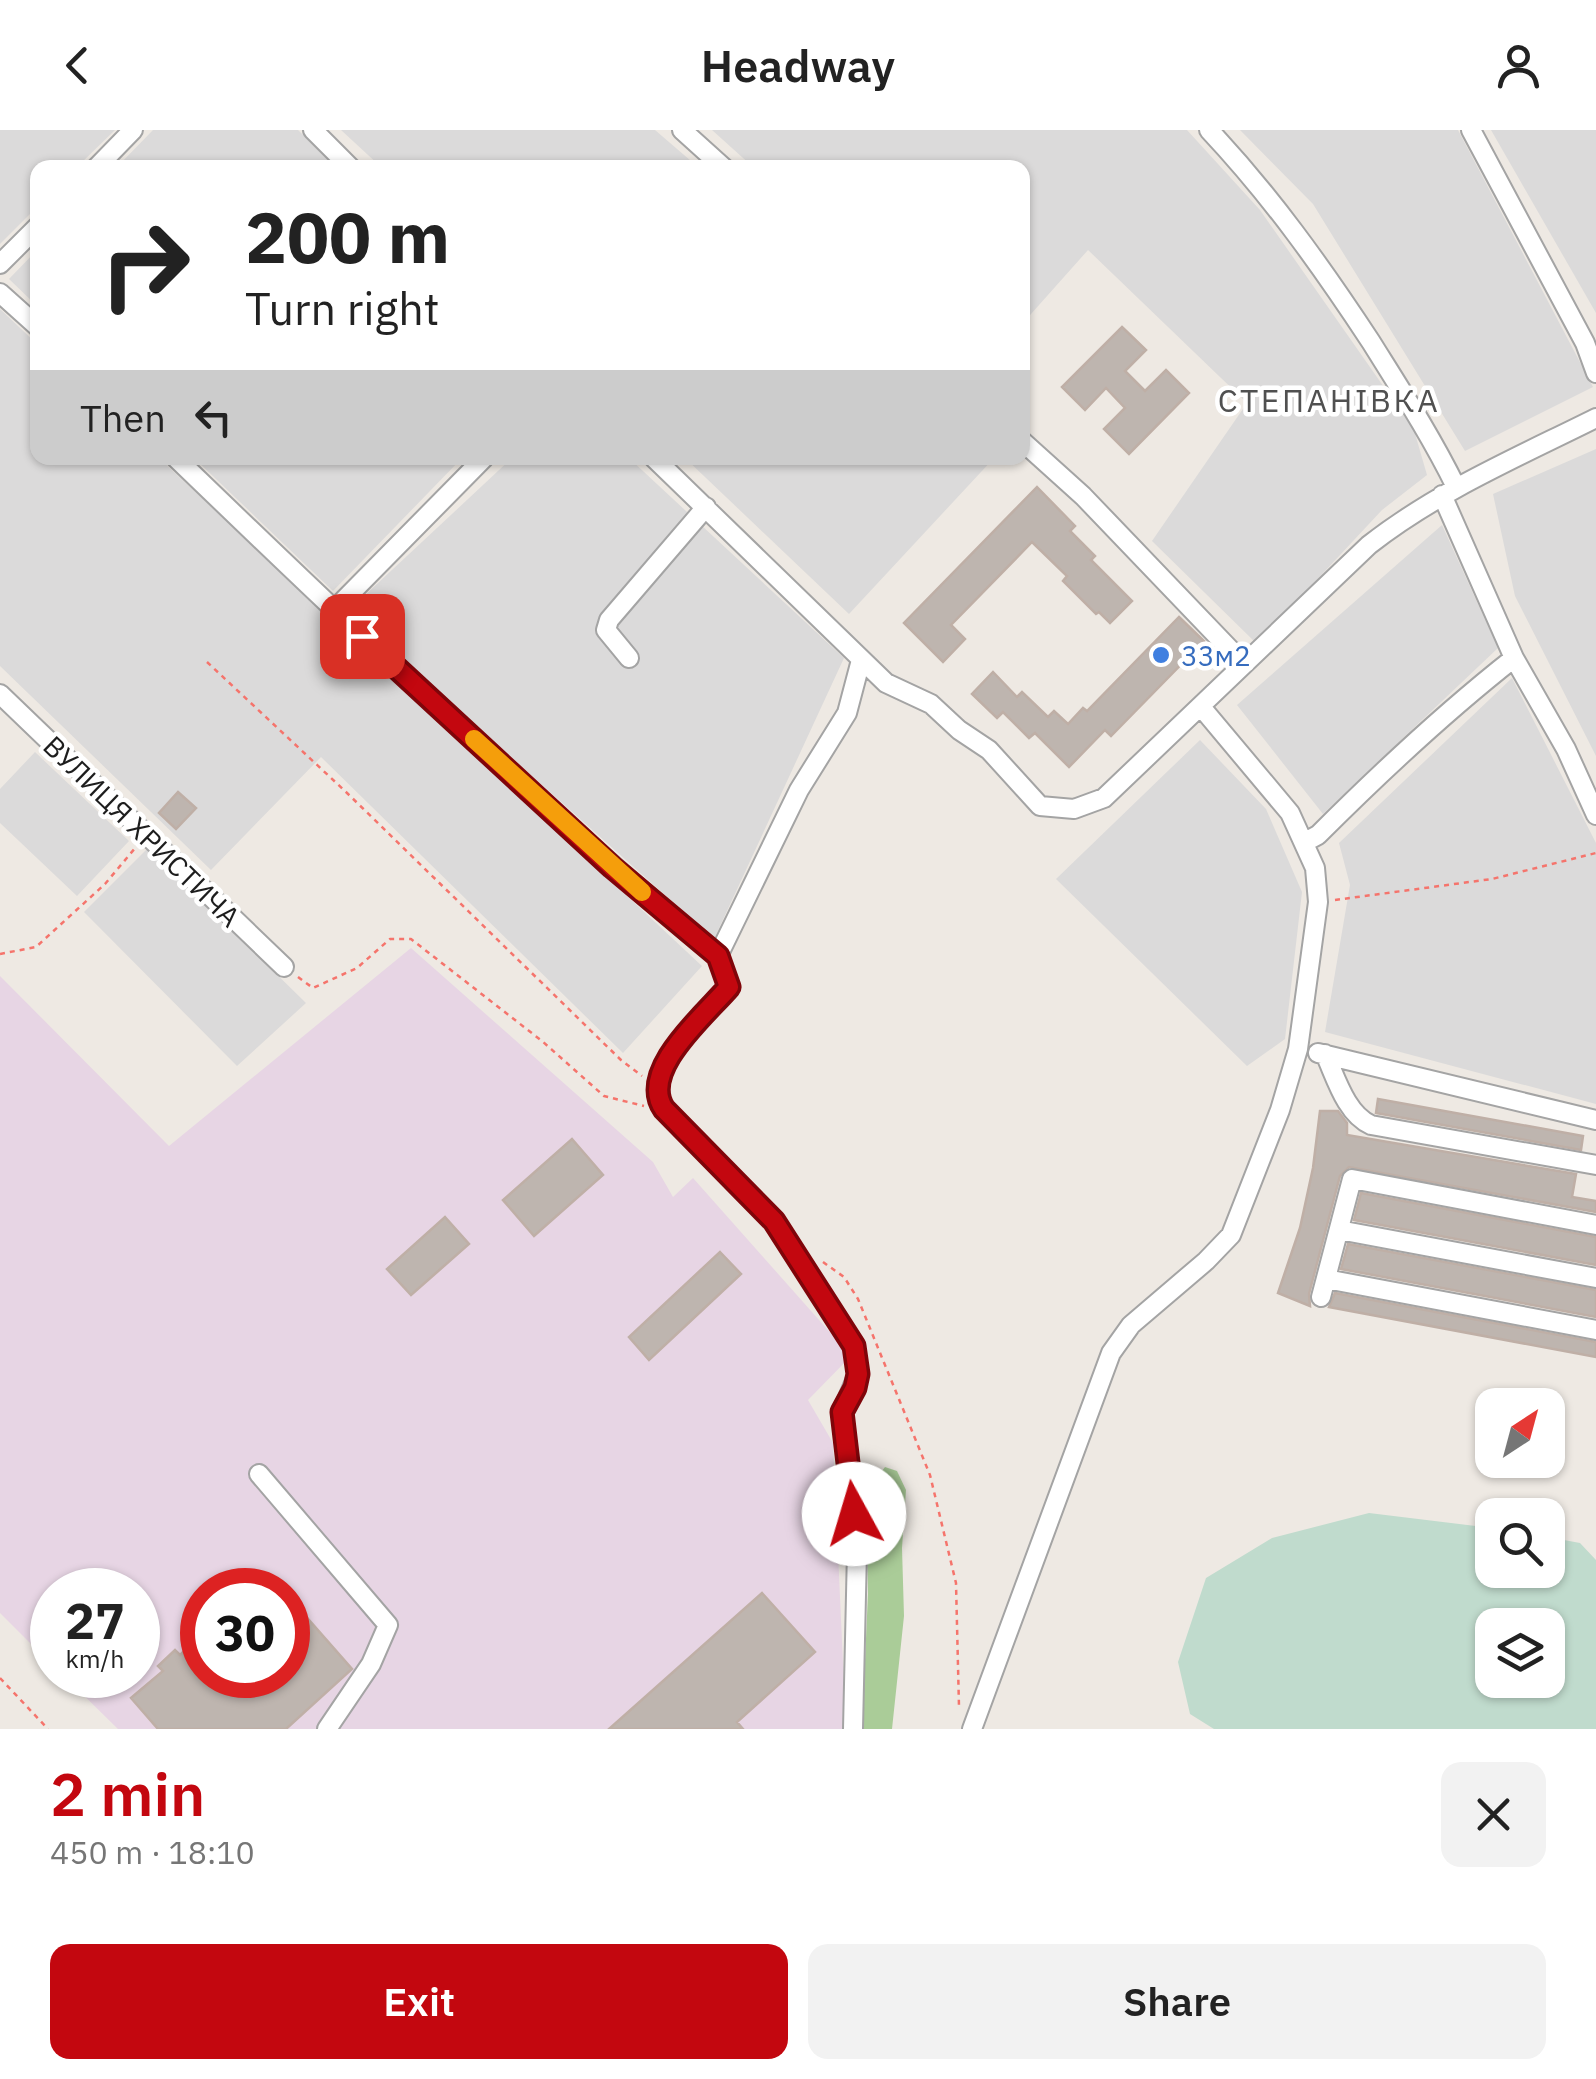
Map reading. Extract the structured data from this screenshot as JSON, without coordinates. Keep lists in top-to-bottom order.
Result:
{
  "streets": {
    "street": ["ВУЛИЦЯ ХРИСТИЧА"]
  },
  "districts": ["СТЕПАНІВКА"],
  "places": ["33м2"],
  "north": "top right",
  "page": {
    "header": "Headway",
    "turn": ["200 m", "Turn right"],
    "then": "Then",
    "speed": "27 km/h",
    "limit": "30",
    "heading": ["2 min", "450 m · 18:10"],
    "buttons": ["Exit", "Share"]
  }
}
